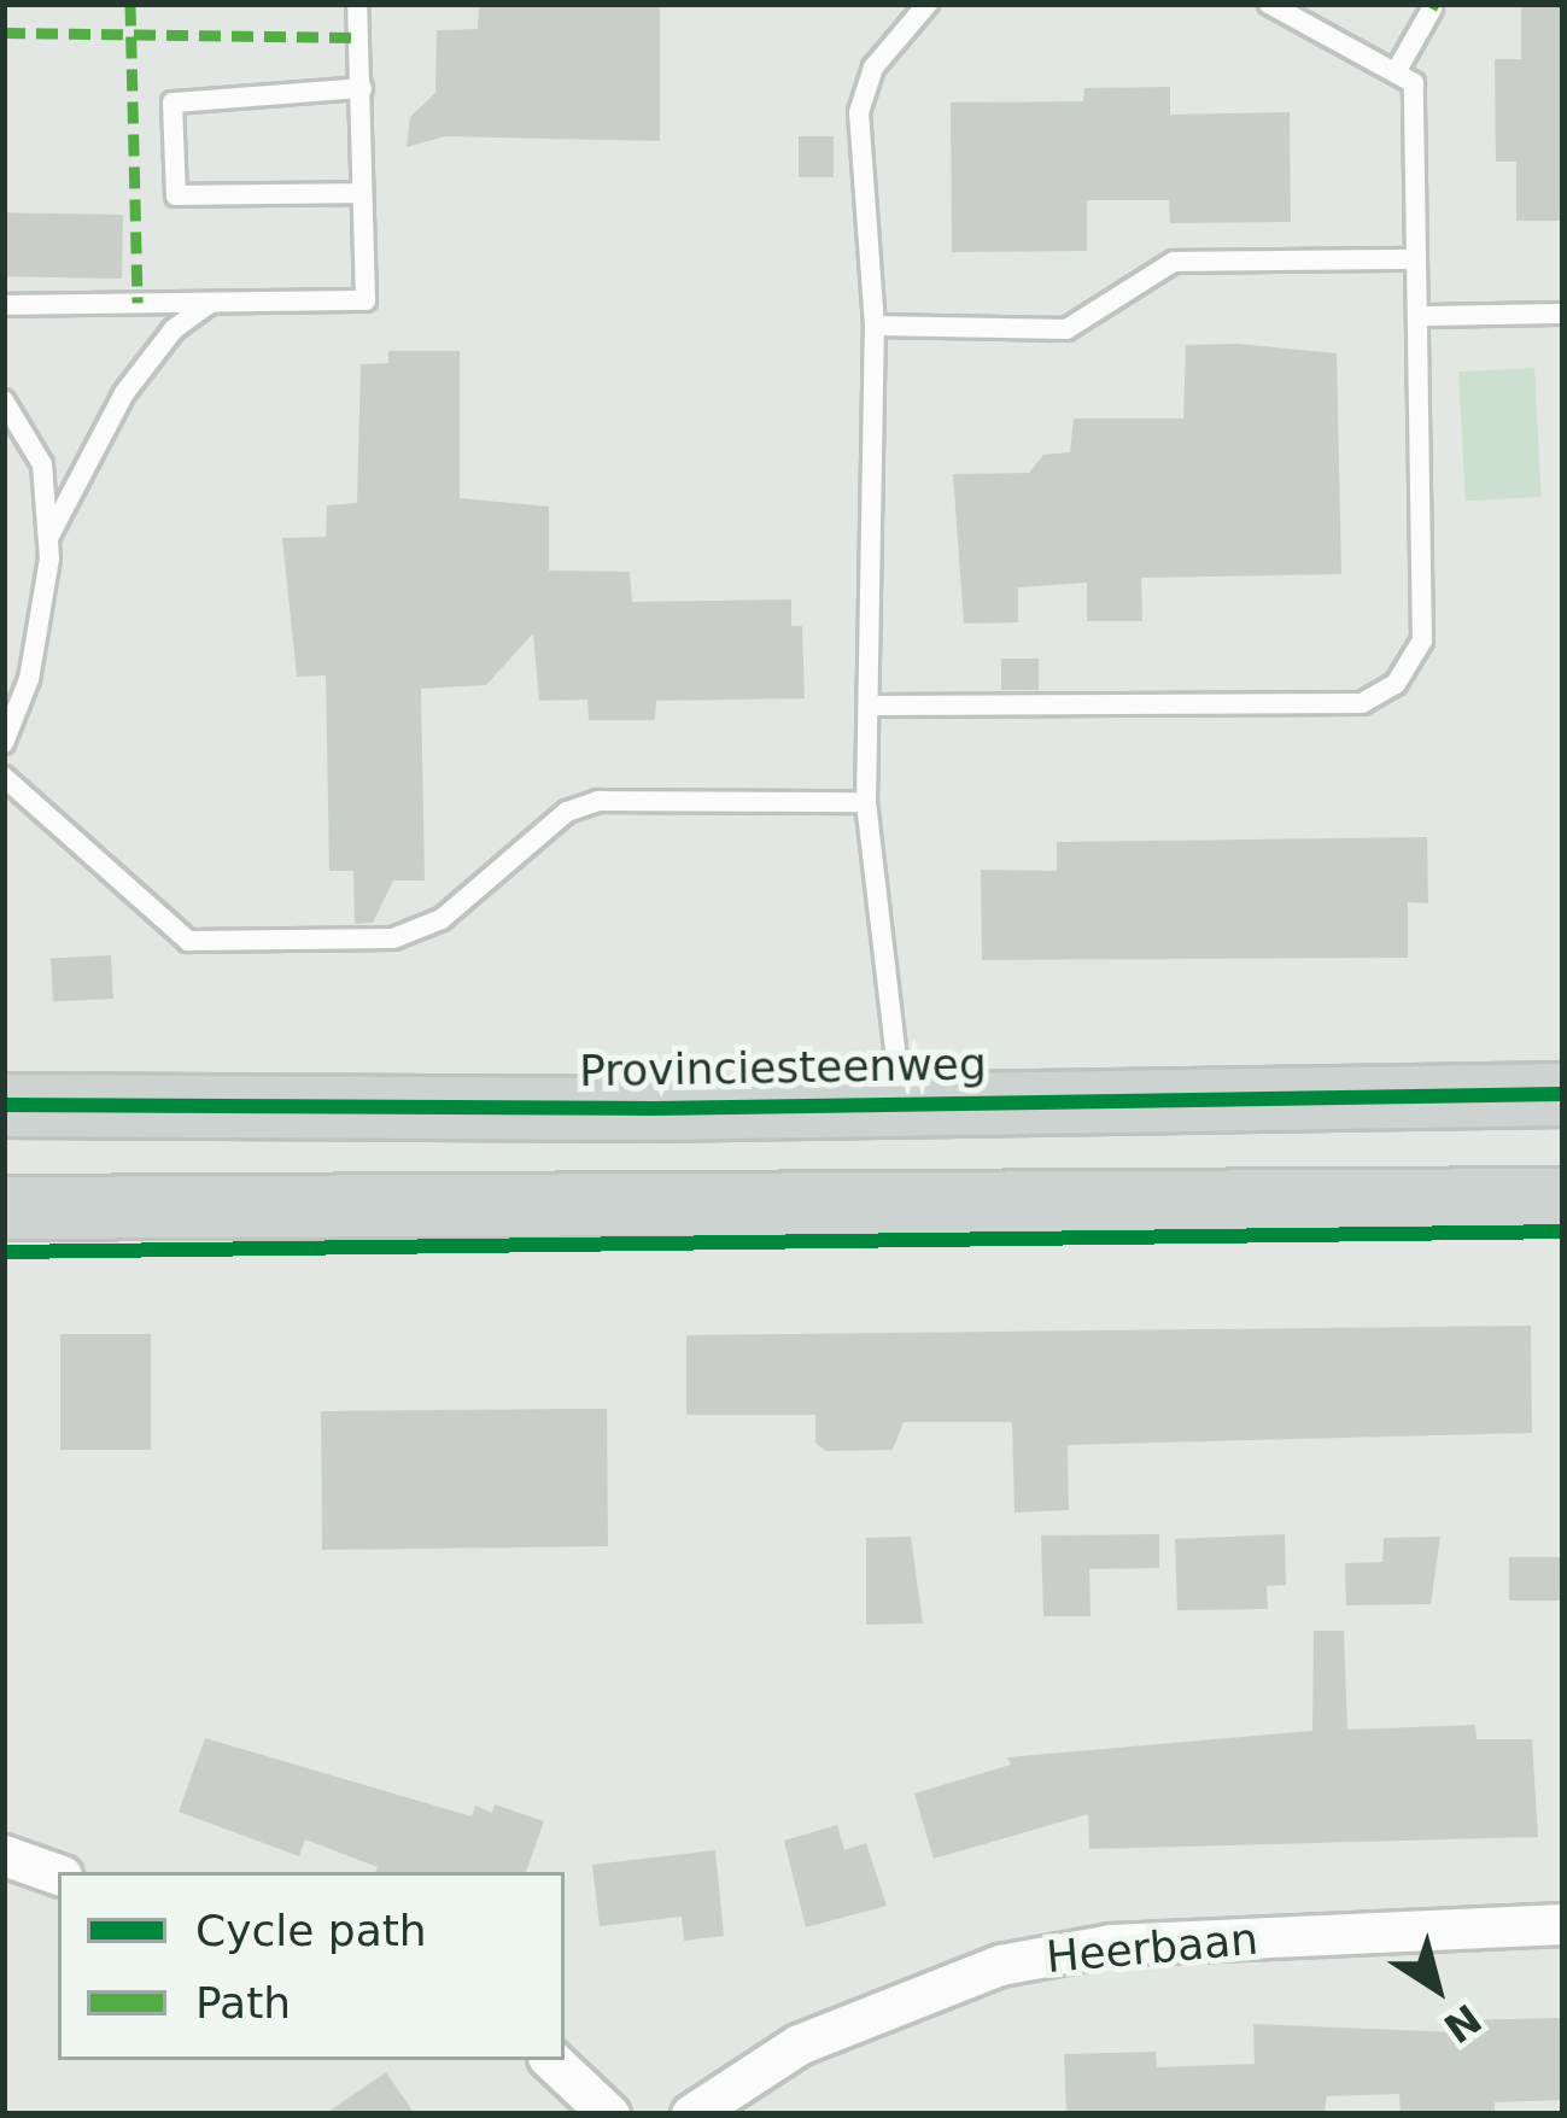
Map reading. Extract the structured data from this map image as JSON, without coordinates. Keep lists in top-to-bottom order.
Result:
{
  "streets": {
    "main road": ["Provinciesteenweg"],
    "street": ["Heerbaan"]
  },
  "legend": ["Cycle path", "Path"],
  "north": "bottom right"
}
